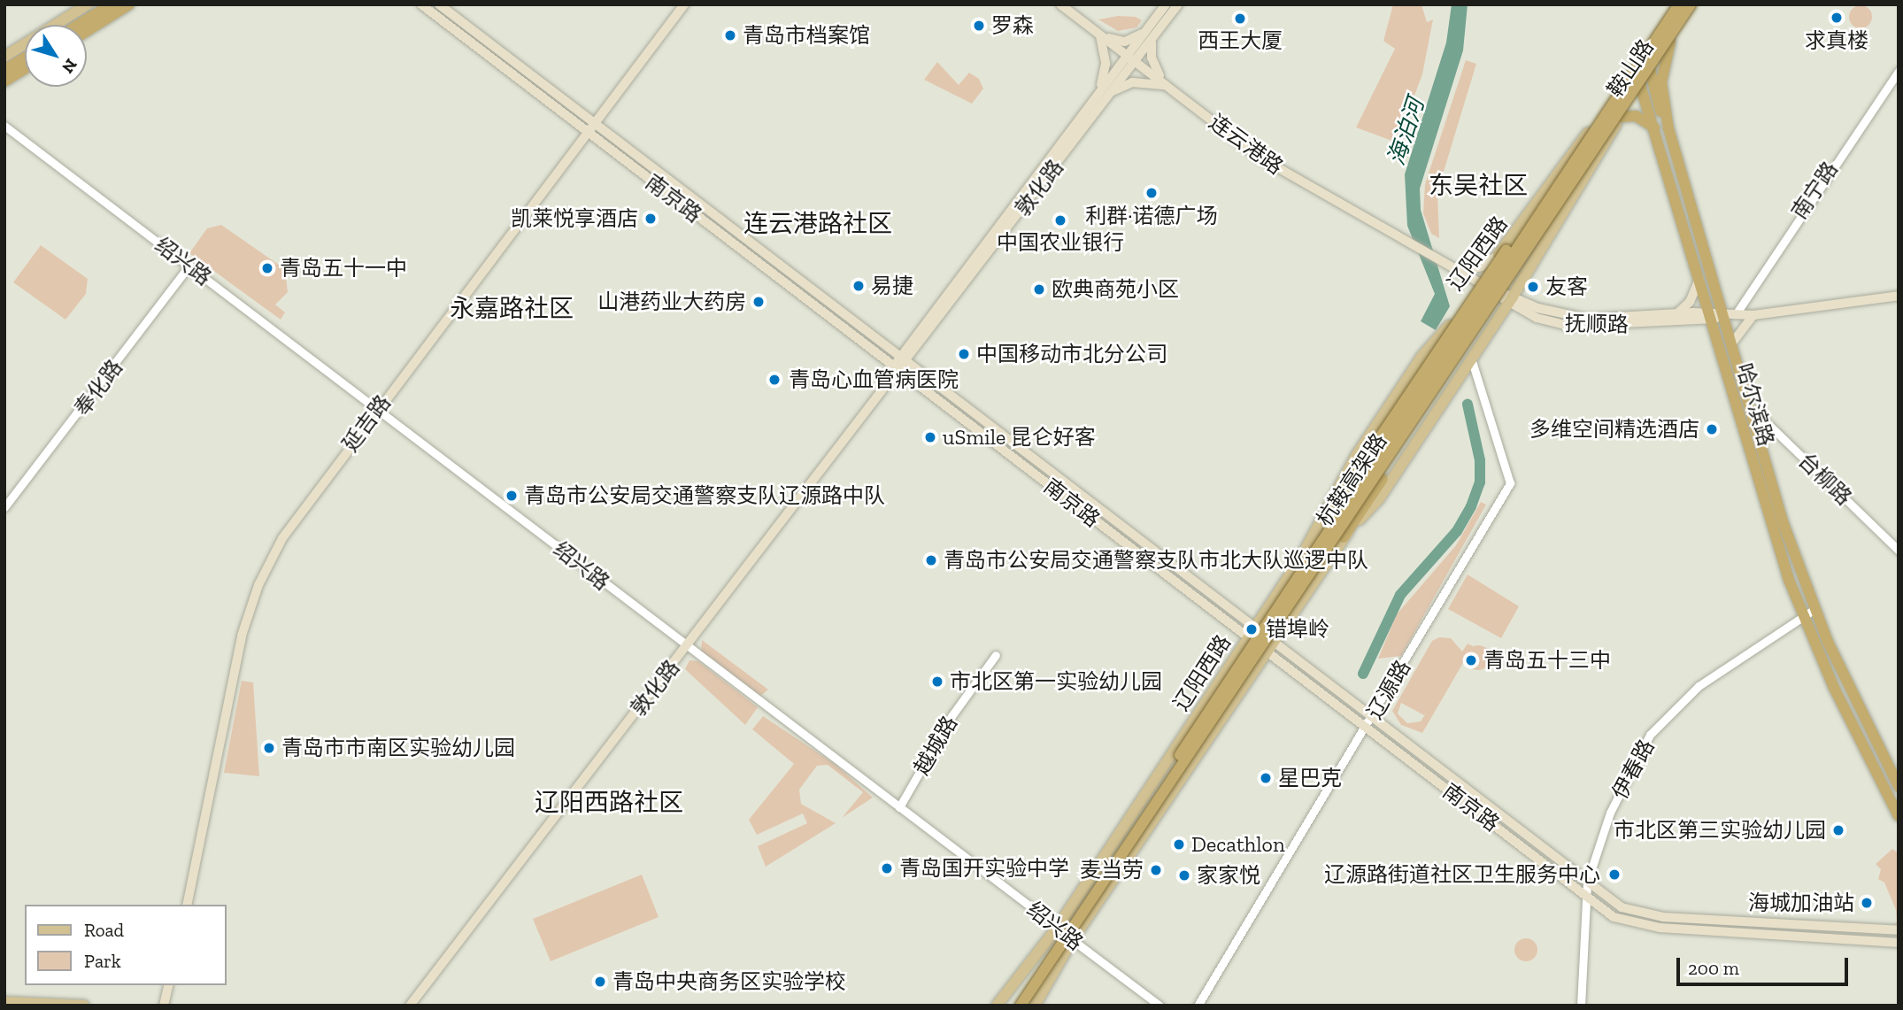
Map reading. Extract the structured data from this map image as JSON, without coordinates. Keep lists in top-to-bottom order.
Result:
{
  "streets": {
    "highway": ["哈尔滨路", "杭鞍高架路"],
    "main road": [
      "鞍山路",
      "连云港路",
      "敦化路",
      "南京路",
      "辽阳西路",
      "抚顺路",
      "延吉路"
    ],
    "street": [
      "南宁路",
      "绍兴路",
      "奉化路",
      "台柳路",
      "辽源路",
      "越城路",
      "伊春路"
    ]
  },
  "crossings": [
    ["鞍山路", "辽阳西路"],
    ["鞍山路", "哈尔滨路"],
    ["鞍山路", "杭鞍高架路"],
    ["连云港路", "敦化路"],
    ["连云港路", "抚顺路"],
    ["敦化路", "南京路"],
    ["敦化路", "绍兴路"],
    ["南宁路", "抚顺路"],
    ["南宁路", "哈尔滨路"],
    ["南京路", "辽阳西路"],
    ["南京路", "延吉路"],
    ["南京路", "辽源路"],
    ["南京路", "伊春路"],
    ["辽阳西路", "绍兴路"],
    ["辽阳西路", "抚顺路"],
    ["辽阳西路", "辽源路"],
    ["绍兴路", "奉化路"],
    ["绍兴路", "延吉路"],
    ["绍兴路", "越城路"],
    ["抚顺路", "哈尔滨路"],
    ["哈尔滨路", "台柳路"],
    ["哈尔滨路", "伊春路"]
  ],
  "districts": [
    "东吴社区",
    "连云港路社区",
    "永嘉路社区",
    "辽阳西路社区"
  ],
  "water": ["海泊河"],
  "places": [
    "求真楼",
    "西王大厦",
    "罗森",
    "青岛市档案馆",
    "利群·诺德广场",
    "凯莱悦享酒店",
    "中国农业银行",
    "青岛五十一中",
    "易捷",
    "友客",
    "欧典商苑小区",
    "山港药业大药房",
    "中国移动市北分公司",
    "青岛心血管病医院",
    "多维空间精选酒店",
    "uSmile 昆仑好客",
    "青岛市公安局交通警察支队辽源路中队",
    "青岛市公安局交通警察支队市北大队巡逻中队",
    "错埠岭",
    "青岛五十三中",
    "市北区第一实验幼儿园",
    "青岛市市南区实验幼儿园",
    "星巴克",
    "市北区第三实验幼儿园",
    "Decathlon",
    "青岛国开实验中学",
    "麦当劳",
    "辽源路街道社区卫生服务中心",
    "家家悦",
    "海城加油站",
    "青岛中央商务区实验学校"
  ],
  "legend": ["Road", "Park"],
  "scale_bar": "200 m",
  "north": "bottom right"
}
